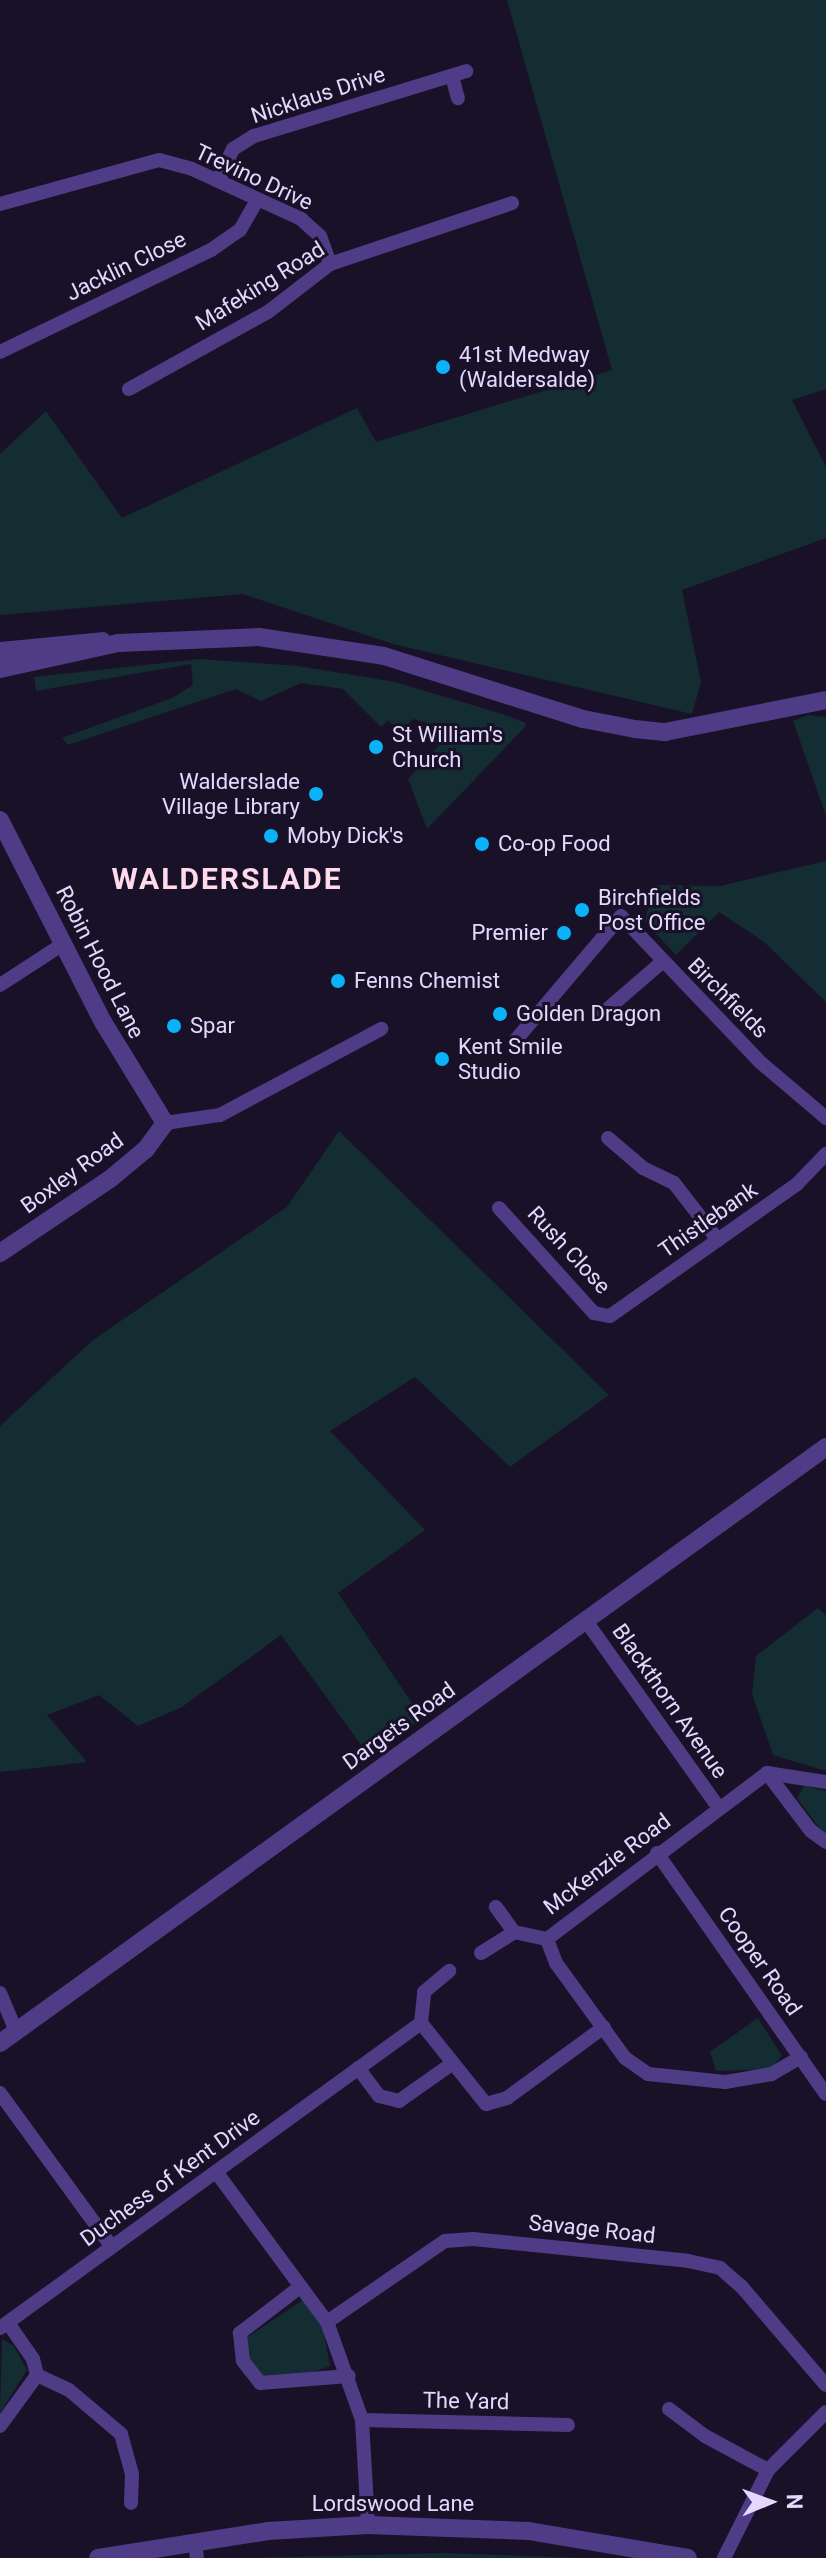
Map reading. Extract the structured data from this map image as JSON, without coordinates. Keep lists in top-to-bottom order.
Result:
{
  "streets": {
    "street": [
      "Nicklaus Drive",
      "Trevino Drive",
      "Jacklin Close",
      "Mafeking Road",
      "Robin Hood Lane",
      "Birchfields",
      "Boxley Road",
      "Thistlebank",
      "Rush Close",
      "Blackthorn Avenue",
      "Dargets Road",
      "McKenzie Road",
      "Cooper Road",
      "Duchess of Kent Drive",
      "Savage Road",
      "The Yard",
      "Lordswood Lane"
    ]
  },
  "crossings": [
    ["Nicklaus Drive", "Trevino Drive"],
    ["Trevino Drive", "Jacklin Close"],
    ["Trevino Drive", "Mafeking Road"],
    ["Robin Hood Lane", "Boxley Road"],
    ["Thistlebank", "Rush Close"],
    ["Blackthorn Avenue", "Dargets Road"],
    ["Blackthorn Avenue", "McKenzie Road"],
    ["McKenzie Road", "Cooper Road"]
  ],
  "districts": ["WALDERSLADE"],
  "places": [
    "41st Medway (Waldersalde)",
    "St William's Church",
    "Walderslade Village Library",
    "Moby Dick's",
    "Co-op Food",
    "Birchfields Post Office",
    "Premier",
    "Fenns Chemist",
    "Golden Dragon",
    "Spar",
    "Kent Smile Studio"
  ],
  "north": "right"
}
